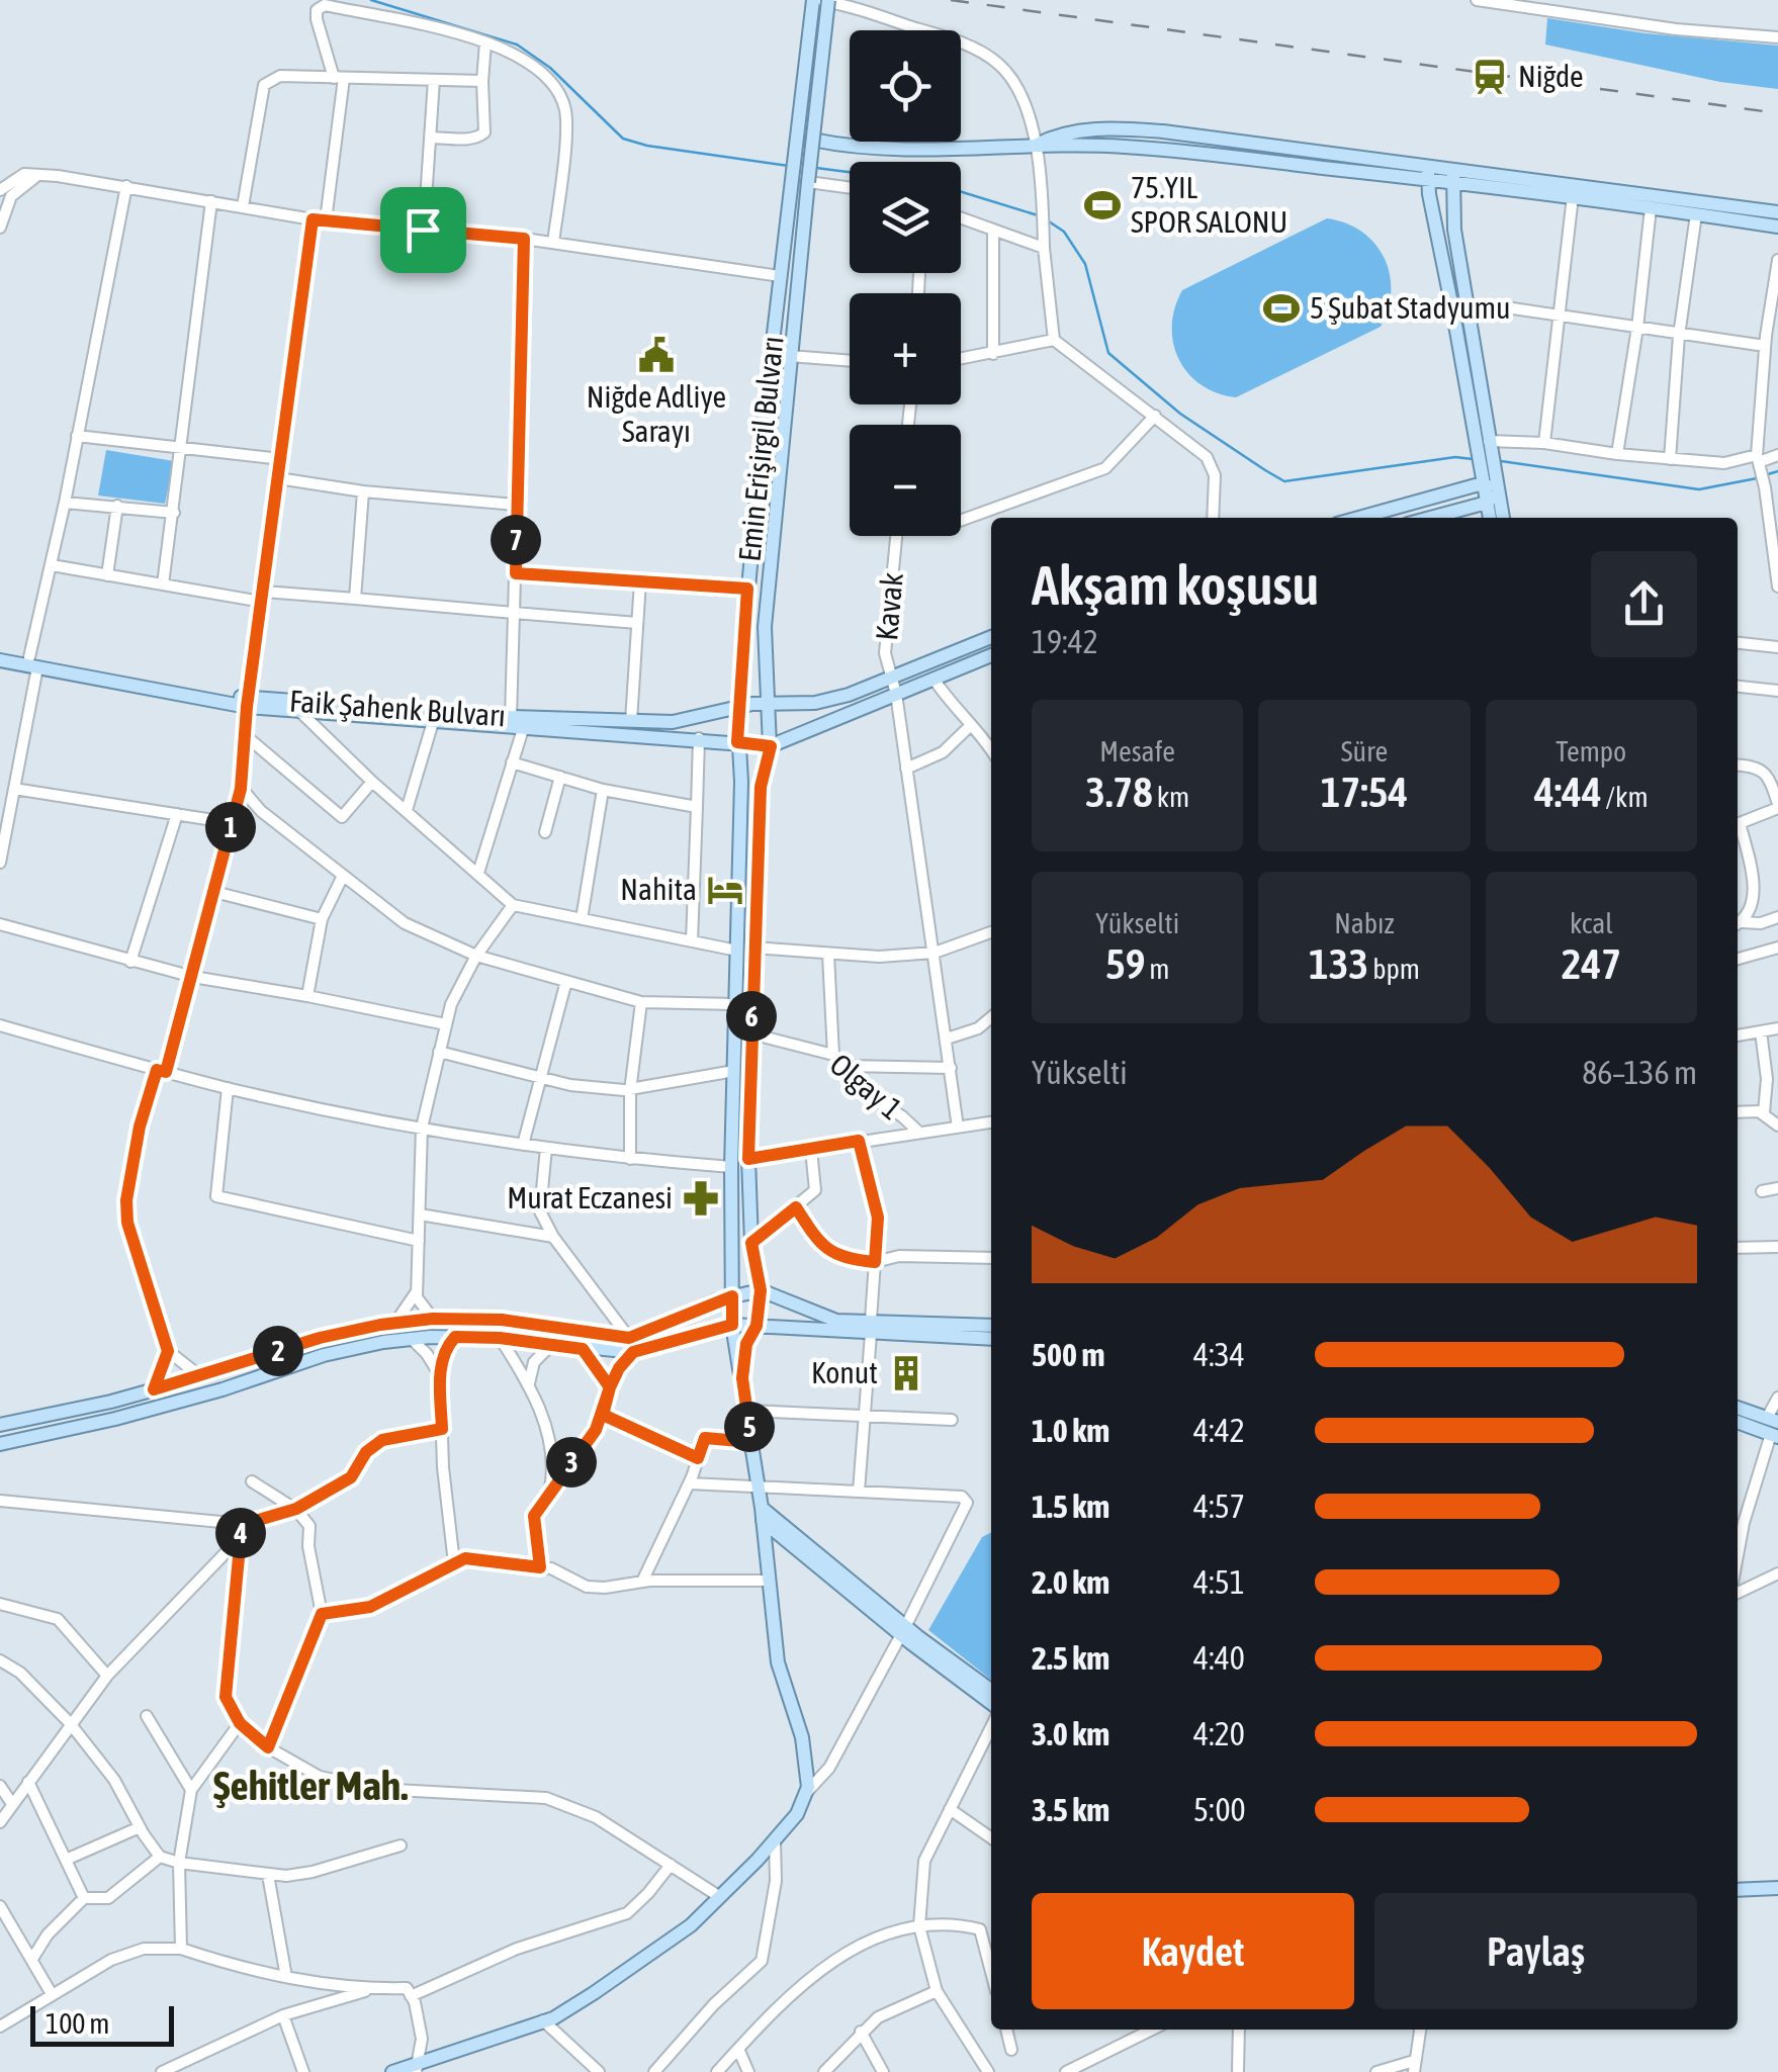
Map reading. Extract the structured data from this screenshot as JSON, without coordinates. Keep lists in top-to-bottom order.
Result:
{
  "streets": {
    "main road": ["Emin Erişirgil Bulvarı", "Faik Şahenk Bulvarı"],
    "street": ["Kavak", "Olgay 1"]
  },
  "crossings": [
    ["Emin Erişirgil Bulvarı", "Faik Şahenk Bulvarı"],
    ["Emin Erişirgil Bulvarı", "Olgay 1"],
    ["Kavak", "Faik Şahenk Bulvarı"]
  ],
  "districts": ["Şehitler Mah."],
  "places": {
    "station": ["Niğde"],
    "sports": ["75.YIL SPOR SALONU", "5 Şubat Stadyumu"],
    "public building": ["Niğde Adliye Sarayı"],
    "hotel": ["Nahita"],
    "pharmacy": ["Murat Eczanesi"],
    "building": ["Konut"]
  },
  "scale_bar": "100 m",
  "page": {
    "map_buttons": ["+", "−"],
    "pins": [
      "7",
      "1",
      "6",
      "2",
      "5",
      "3",
      "4"
    ],
    "heading": ["Akşam koşusu", "19:42"],
    "stats": [
      ["Mesafe", "3.78 km"],
      ["Süre", "17:54"],
      ["Tempo", "4:44 /km"],
      ["Yükselti", "59 m"],
      ["Nabız", "133 bpm"],
      ["kcal", "247"]
    ],
    "chart": ["Yükselti", "86–136 m"],
    "list": [
      {
        "name": "500 m",
        "note": "4:34"
      },
      {
        "name": "1.0 km",
        "note": "4:42"
      },
      {
        "name": "1.5 km",
        "note": "4:57"
      },
      {
        "name": "2.0 km",
        "note": "4:51"
      },
      {
        "name": "2.5 km",
        "note": "4:40"
      },
      {
        "name": "3.0 km",
        "note": "4:20"
      },
      {
        "name": "3.5 km",
        "note": "5:00"
      }
    ],
    "buttons": ["Kaydet", "Paylaş"],
    "scale": "100 m"
  }
}
